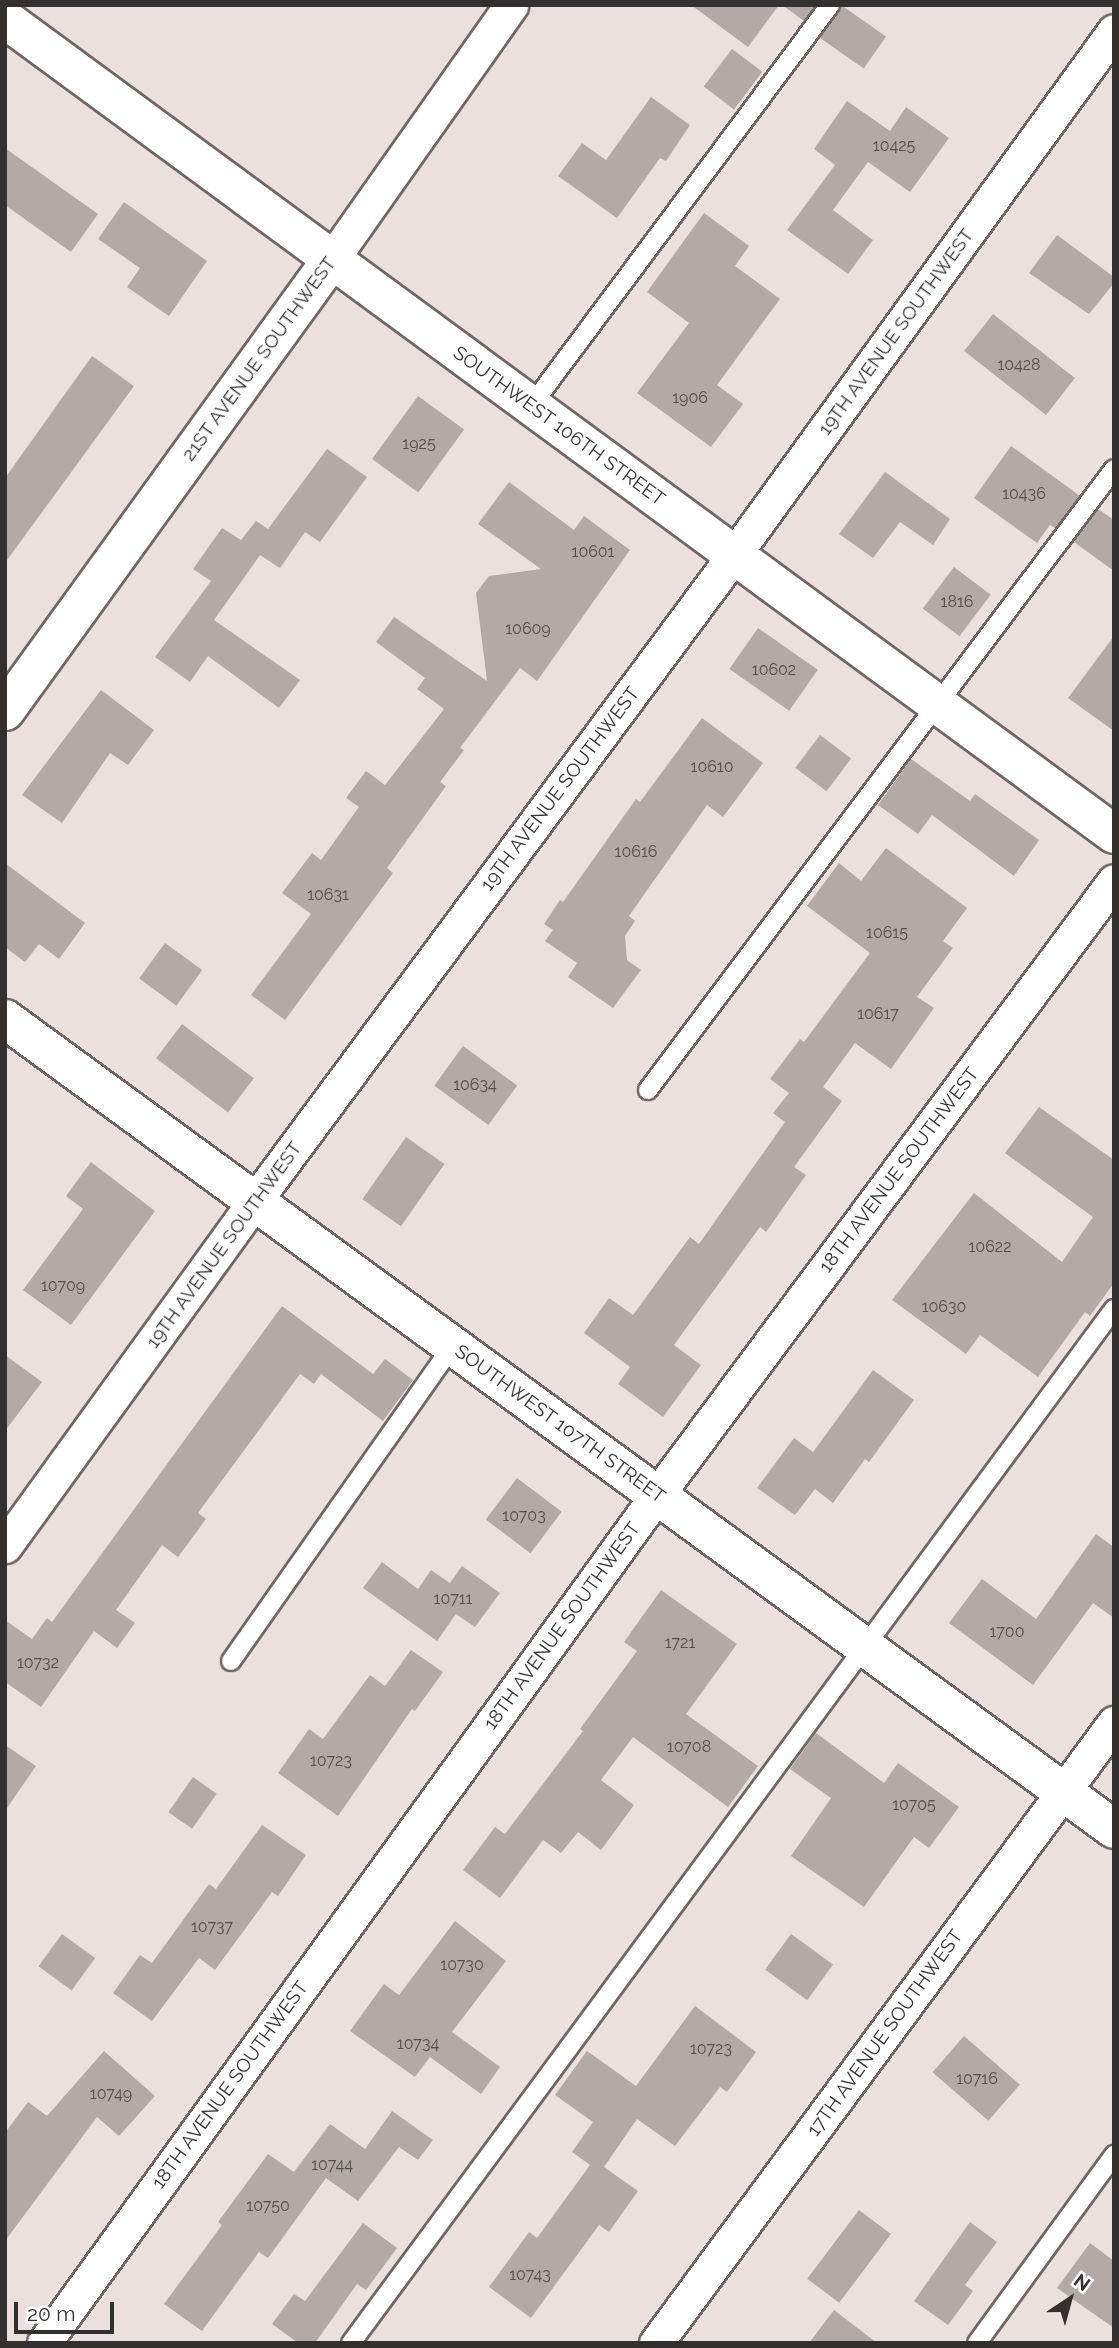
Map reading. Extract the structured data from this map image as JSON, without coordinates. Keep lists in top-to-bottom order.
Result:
{
  "streets": {
    "street": [
      "19TH AVENUE SOUTHWEST",
      "21ST AVENUE SOUTHWEST",
      "SOUTHWEST 106TH STREET",
      "18TH AVENUE SOUTHWEST",
      "SOUTHWEST 107TH STREET",
      "17TH AVENUE SOUTHWEST"
    ]
  },
  "crossings": [
    ["19TH AVENUE SOUTHWEST", "SOUTHWEST 106TH STREET"],
    ["19TH AVENUE SOUTHWEST", "SOUTHWEST 107TH STREET"],
    ["21ST AVENUE SOUTHWEST", "SOUTHWEST 106TH STREET"],
    ["18TH AVENUE SOUTHWEST", "SOUTHWEST 107TH STREET"],
    ["SOUTHWEST 107TH STREET", "17TH AVENUE SOUTHWEST"]
  ],
  "house_numbers": [
    "10425",
    "10428",
    "1906",
    "1925",
    "10436",
    "10601",
    "1816",
    "10609",
    "10602",
    "10610",
    "10616",
    "10631",
    "10615",
    "10617",
    "10634",
    "10622",
    "10709",
    "10630",
    "10703",
    "10711",
    "1700",
    "1721",
    "10732",
    "10708",
    "10723",
    "10705",
    "10737",
    "10730",
    "10734",
    "10723",
    "10716",
    "10749",
    "10744",
    "10750",
    "10743"
  ],
  "scale_bar": "20 m",
  "north": "top right"
}
